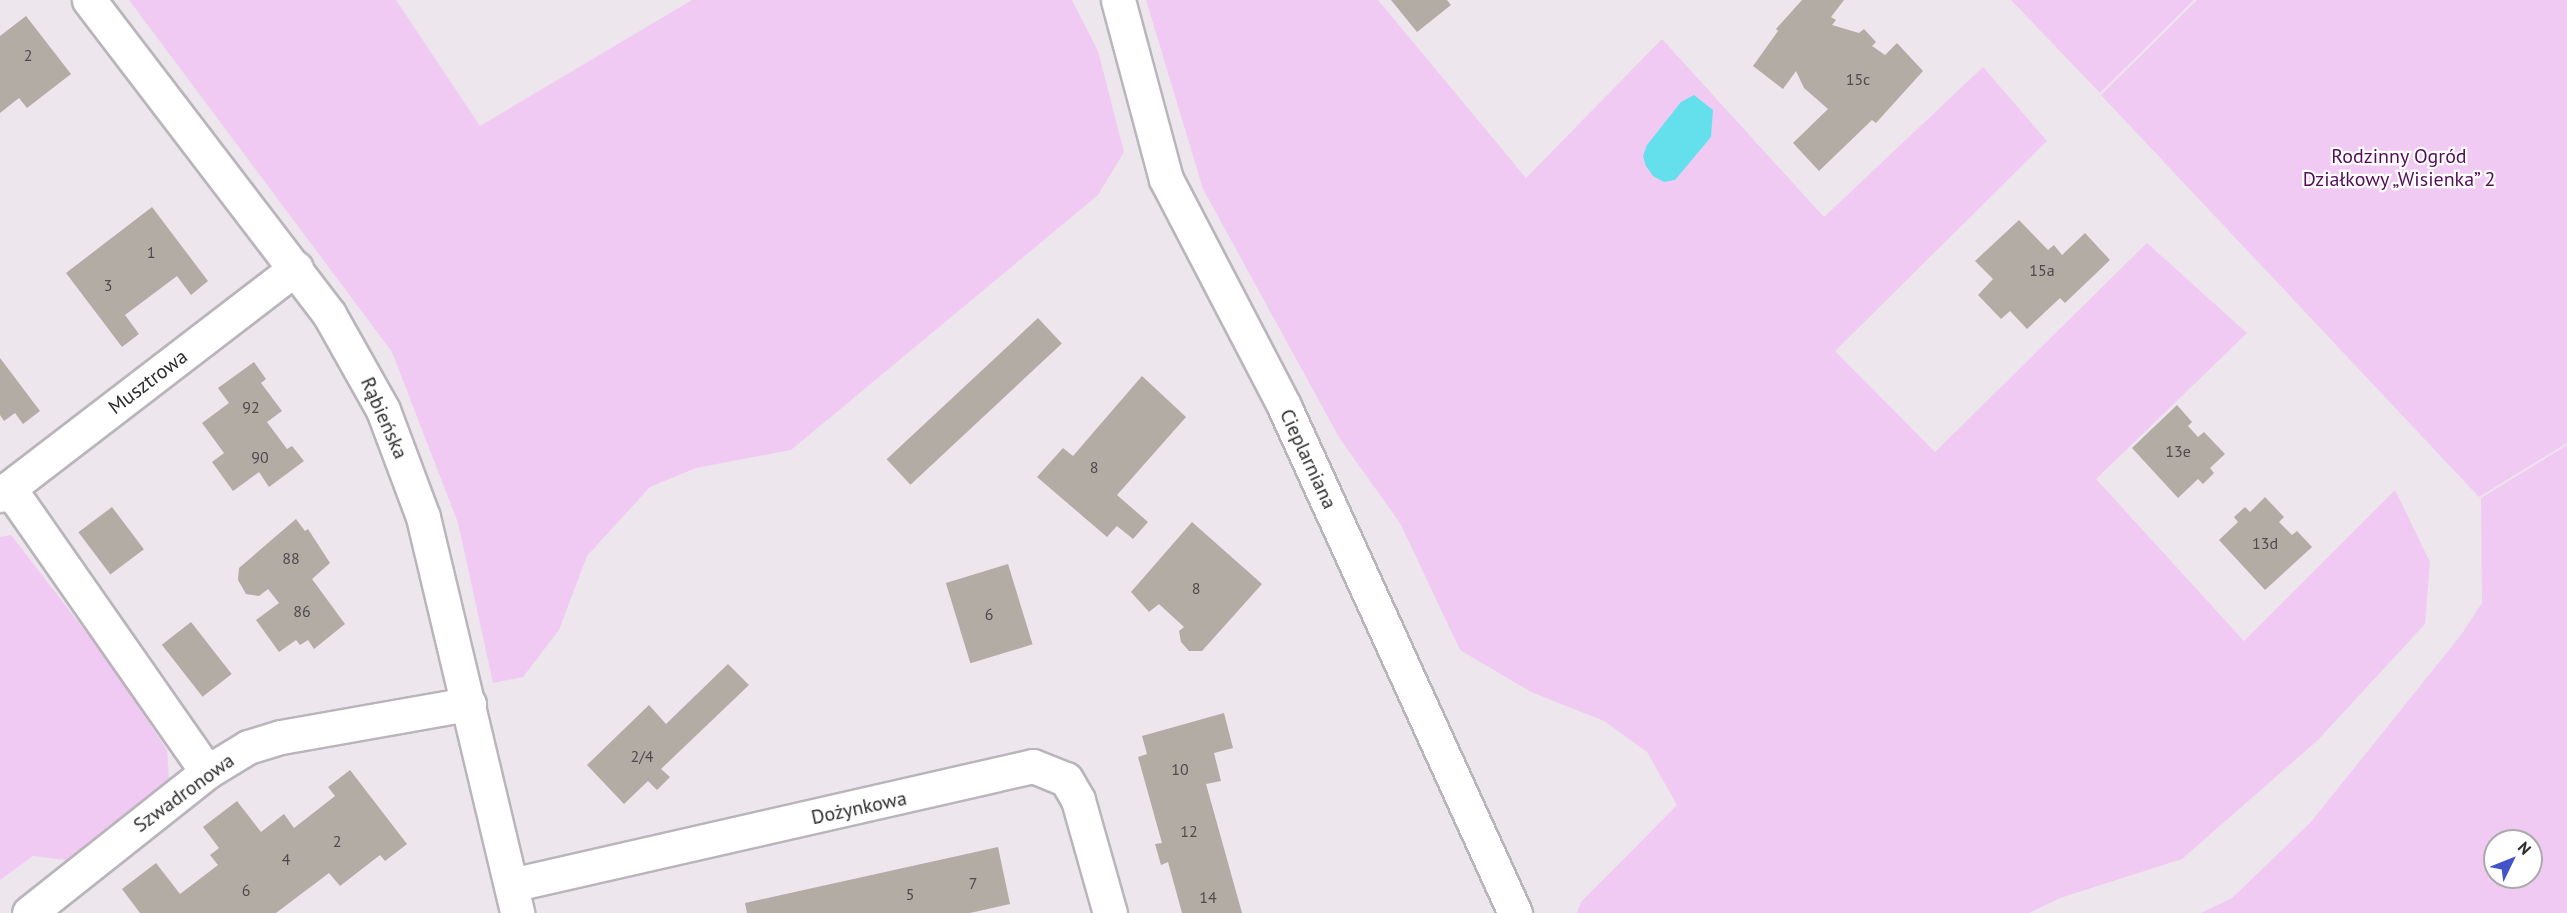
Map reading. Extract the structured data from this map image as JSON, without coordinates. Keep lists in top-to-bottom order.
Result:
{
  "streets": {
    "street": [
      "Musztrowa",
      "Rąbieńska",
      "Cieplarniana",
      "Szwadronowa",
      "Dożynkowa"
    ]
  },
  "crossings": [
    ["Musztrowa", "Rąbieńska"],
    ["Rąbieńska", "Szwadronowa"],
    ["Rąbieńska", "Dożynkowa"]
  ],
  "parks": ["Rodzinny Ogród Działkowy „Wisienka” 2"],
  "house_numbers": [
    "2",
    "15c",
    "1",
    "15a",
    "3",
    "92",
    "13e",
    "90",
    "8",
    "13d",
    "88",
    "8",
    "86",
    "6",
    "2/4",
    "10",
    "12",
    "2",
    "4",
    "7",
    "6",
    "5",
    "14"
  ],
  "north": "top right"
}
